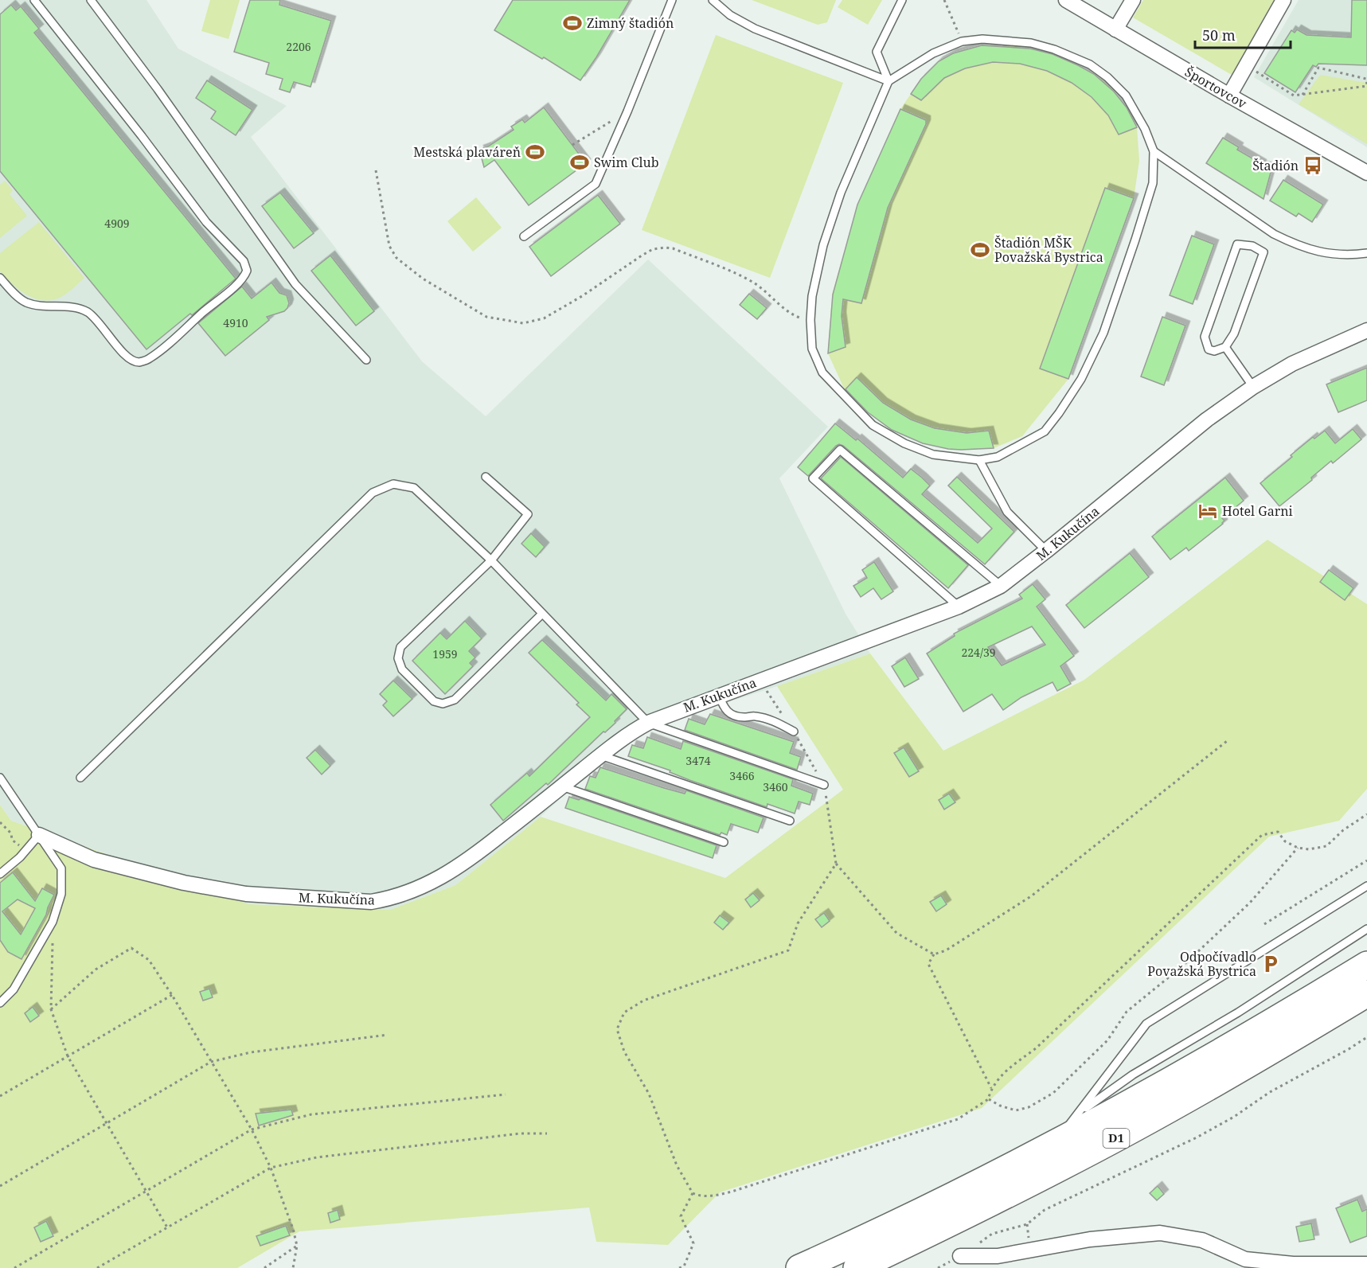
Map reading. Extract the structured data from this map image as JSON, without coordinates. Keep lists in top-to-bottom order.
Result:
{
  "streets": {
    "highway": ["D1"],
    "street": ["Športovcov", "M. Kukučína"]
  },
  "places": {
    "sports": [
      "Zimný štadión",
      "Mestská plaváreň",
      "Swim Club",
      "Štadión MŠK Považská Bystrica"
    ],
    "bus stop": ["Štadión"],
    "hotel": ["Hotel Garni"],
    "parking": ["Odpočívadlo Považská Bystrica"]
  },
  "house_numbers": [
    "2206",
    "4909",
    "4910",
    "224/39",
    "1959",
    "3474",
    "3466",
    "3460"
  ],
  "scale_bar": "50 m"
}
